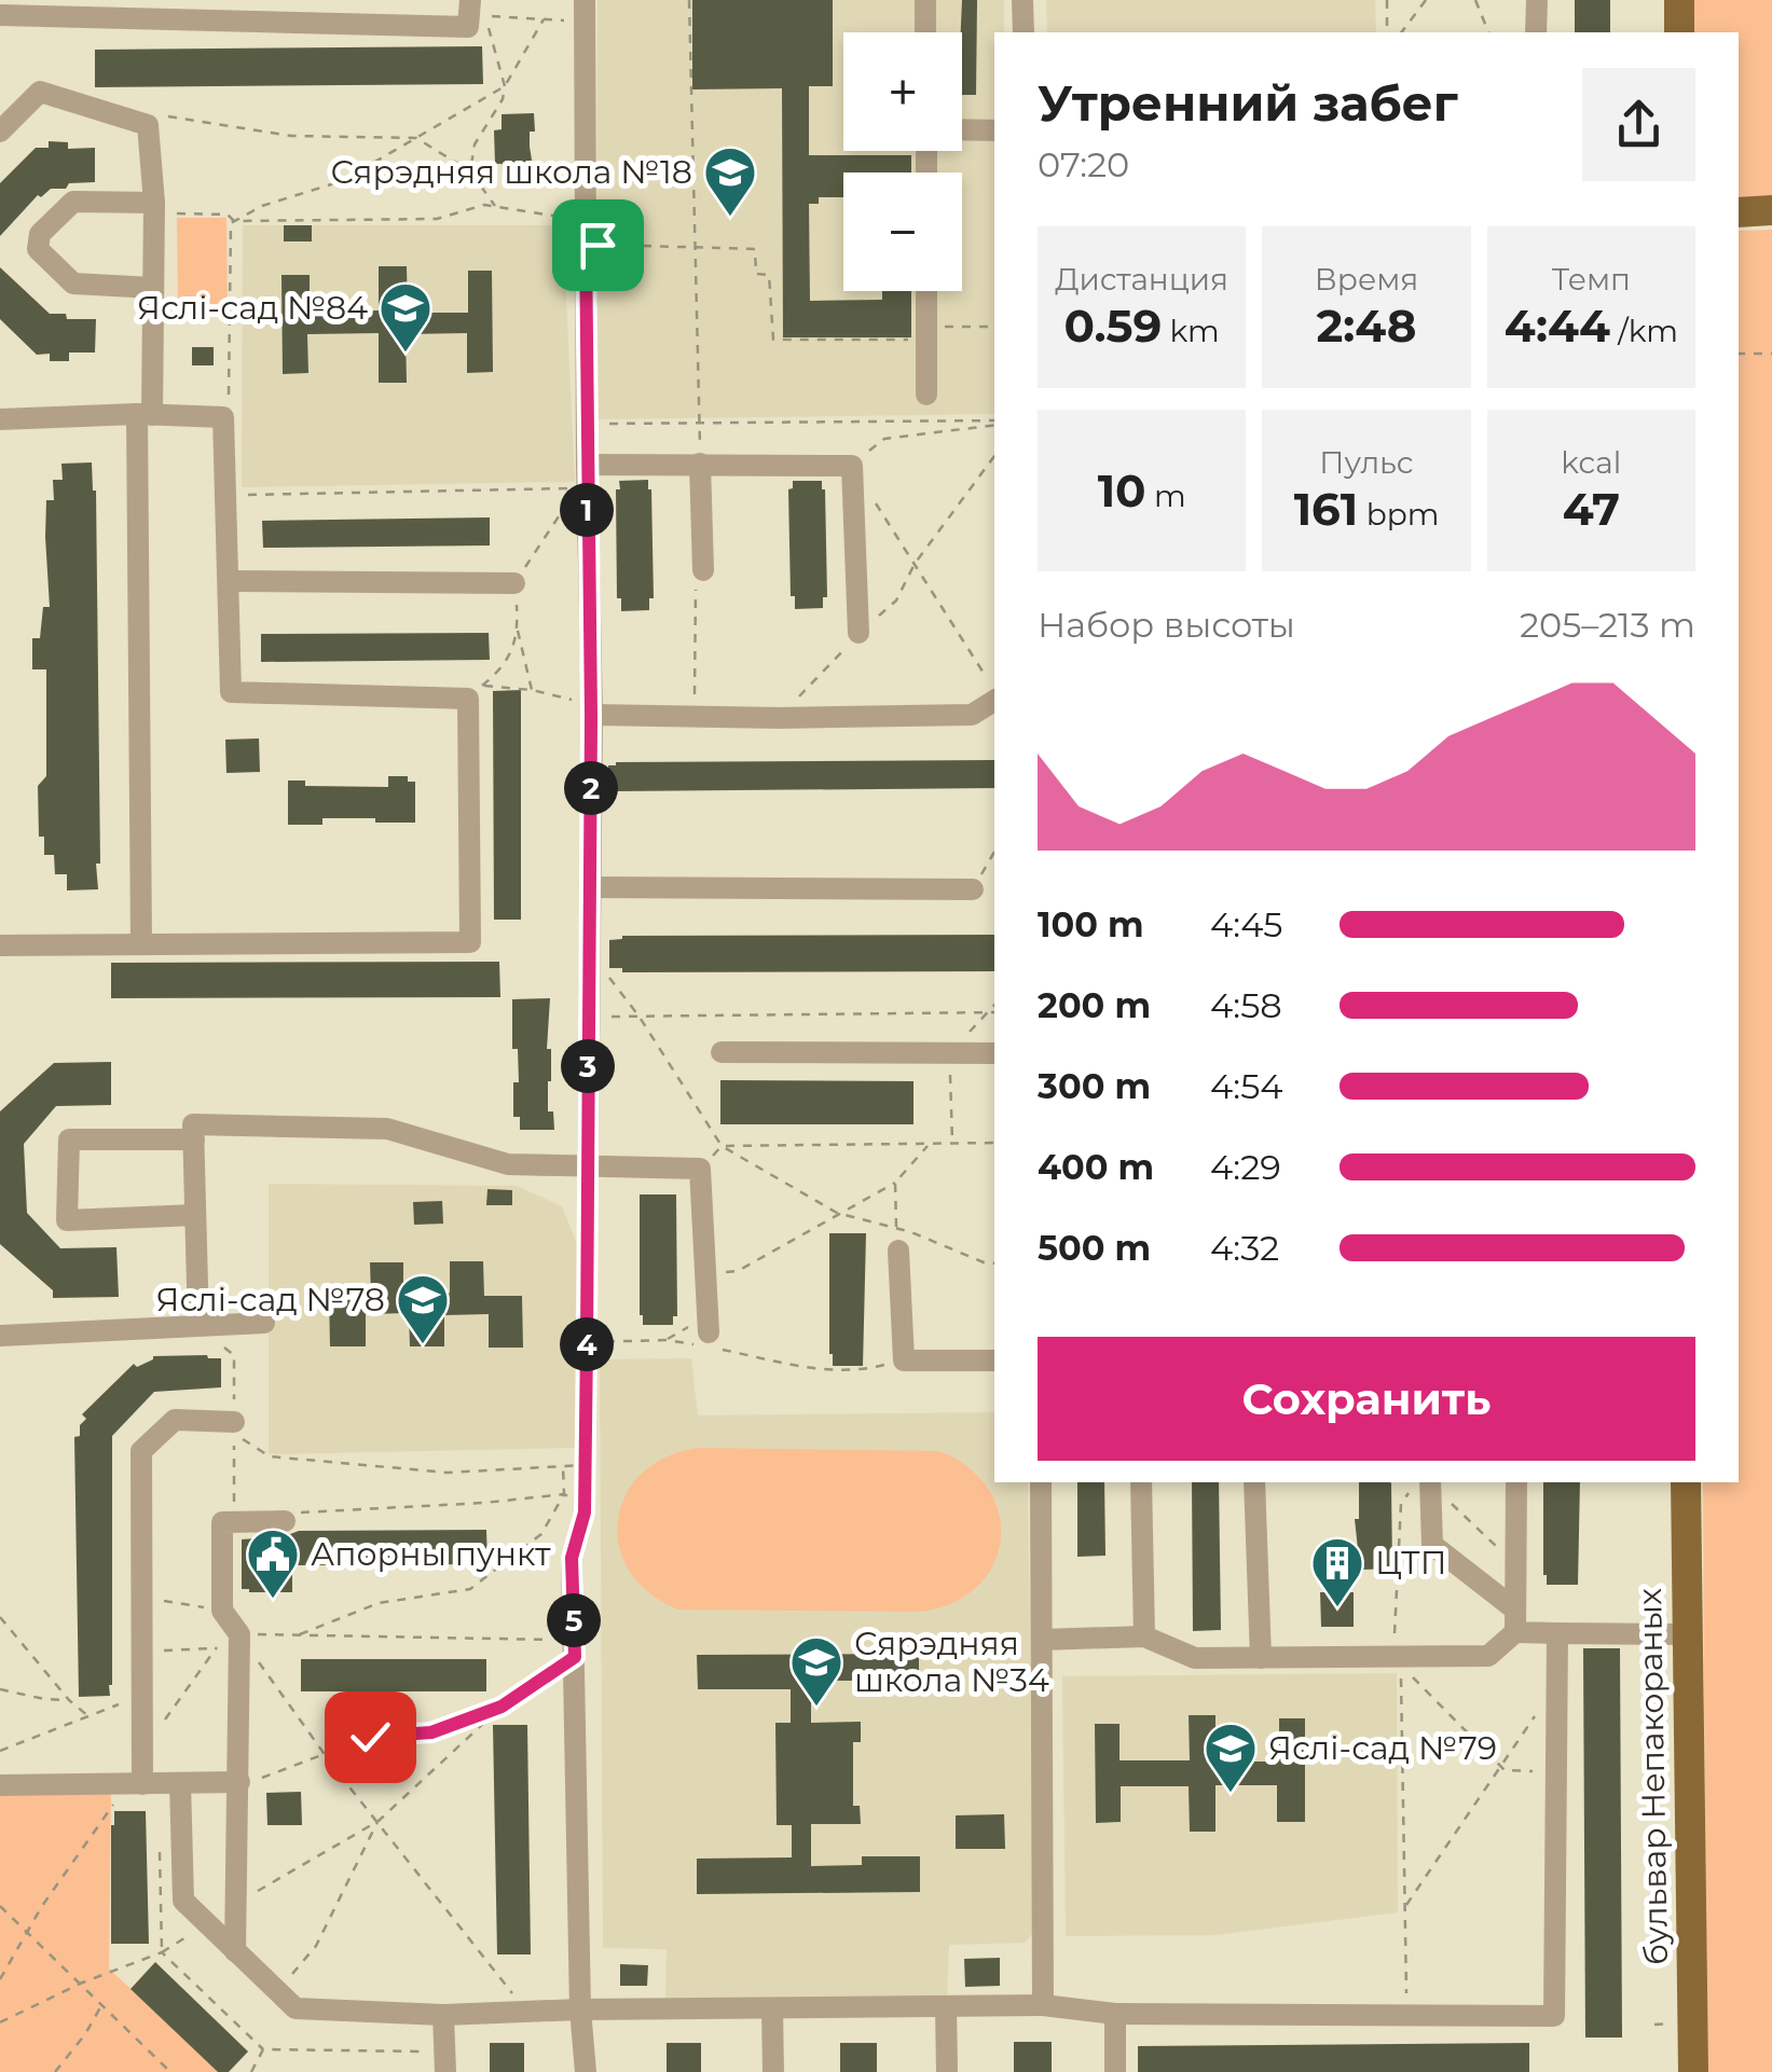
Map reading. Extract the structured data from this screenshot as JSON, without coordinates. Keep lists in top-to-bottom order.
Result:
{
  "streets": {
    "main road": ["бульвар Непакораных"]
  },
  "places": {
    "school or university": [
      "Сярэдняя школа №18",
      "Яслі-сад №84",
      "Яслі-сад №78",
      "Сярэдняя школа №34",
      "Яслі-сад №79"
    ],
    "public building": ["Апорны пункт"],
    "building": ["ЦТП"]
  },
  "page": {
    "map_buttons": ["+", "−"],
    "heading": ["Утренний забег", "07:20"],
    "stats": [
      ["Дистанция", "0.59 km"],
      ["Время", "2:48"],
      ["Темп", "4:44 /km"],
      ["10 m"],
      ["Пульс", "161 bpm"],
      ["kcal", "47"]
    ],
    "pins": [
      "1",
      "2",
      "3",
      "4",
      "5"
    ],
    "chart": ["Набор высоты", "205–213 m"],
    "list": [
      {
        "name": "100 m",
        "note": "4:45"
      },
      {
        "name": "200 m",
        "note": "4:58"
      },
      {
        "name": "300 m",
        "note": "4:54"
      },
      {
        "name": "400 m",
        "note": "4:29"
      },
      {
        "name": "500 m",
        "note": "4:32"
      }
    ],
    "buttons": "Сохранить"
  }
}
